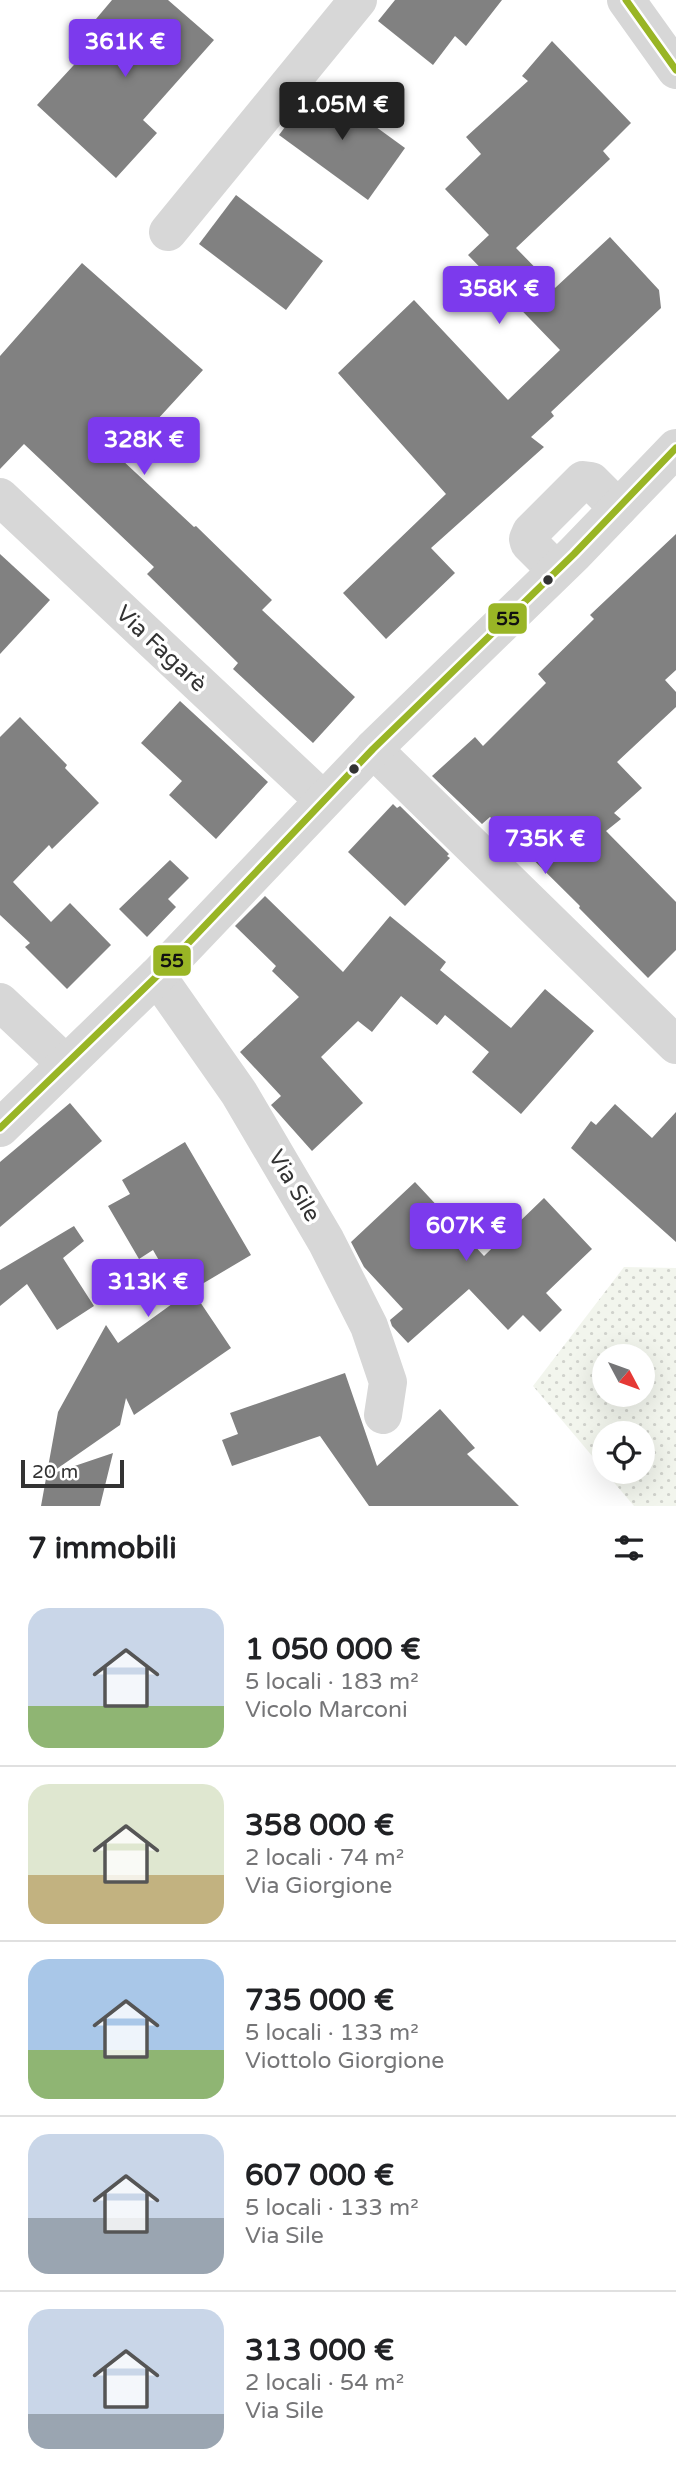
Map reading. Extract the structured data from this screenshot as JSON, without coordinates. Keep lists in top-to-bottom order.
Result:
{
  "streets": {
    "street": ["Via Fagarè", "Via Sile"]
  },
  "lines": ["transit line 55"],
  "scale_bar": "20 m",
  "north": "bottom right",
  "page": {
    "price": [
      "361K €",
      "1.05M €",
      "358K €",
      "328K €",
      "735K €",
      "607K €",
      "313K €"
    ],
    "scale": "20 m",
    "heading": "7 immobili",
    "list": [
      {
        "name": "1 050 000 €",
        "note": "5 locali · 183 m² · Vicolo Marconi"
      },
      {
        "name": "358 000 €",
        "note": "2 locali · 74 m² · Via Giorgione"
      },
      {
        "name": "735 000 €",
        "note": "5 locali · 133 m² · Viottolo Giorgione"
      },
      {
        "name": "607 000 €",
        "note": "5 locali · 133 m² · Via Sile"
      },
      {
        "name": "313 000 €",
        "note": "2 locali · 54 m² · Via Sile"
      }
    ]
  }
}
